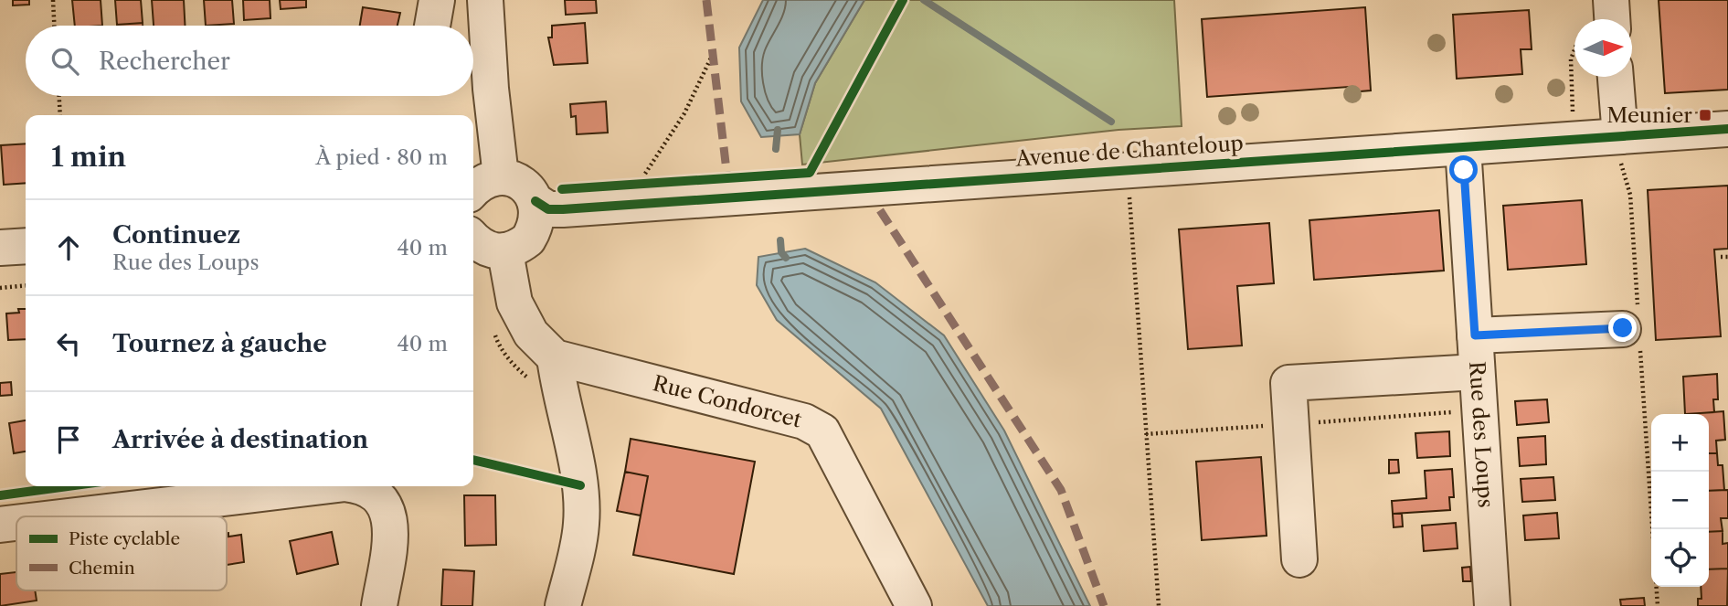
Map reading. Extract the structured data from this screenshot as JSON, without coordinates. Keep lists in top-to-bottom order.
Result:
{
  "streets": {
    "street": ["Avenue de Chanteloup", "Rue Condorcet", "Rue des Loups"]
  },
  "crossings": [
    ["Avenue de Chanteloup", "Rue des Loups"]
  ],
  "places": {
    "transit": ["Meunier"]
  },
  "legend": ["Piste cyclable", "Chemin"],
  "north": "right",
  "page": {
    "search": "Rechercher",
    "heading": ["1 min", "À pied · 80 m"],
    "list": [
      ["Continuez", "Rue des Loups", "40 m"],
      ["Tournez à gauche", "40 m"],
      "Arrivée à destination"
    ],
    "map_buttons": ["+", "−"]
  }
}
